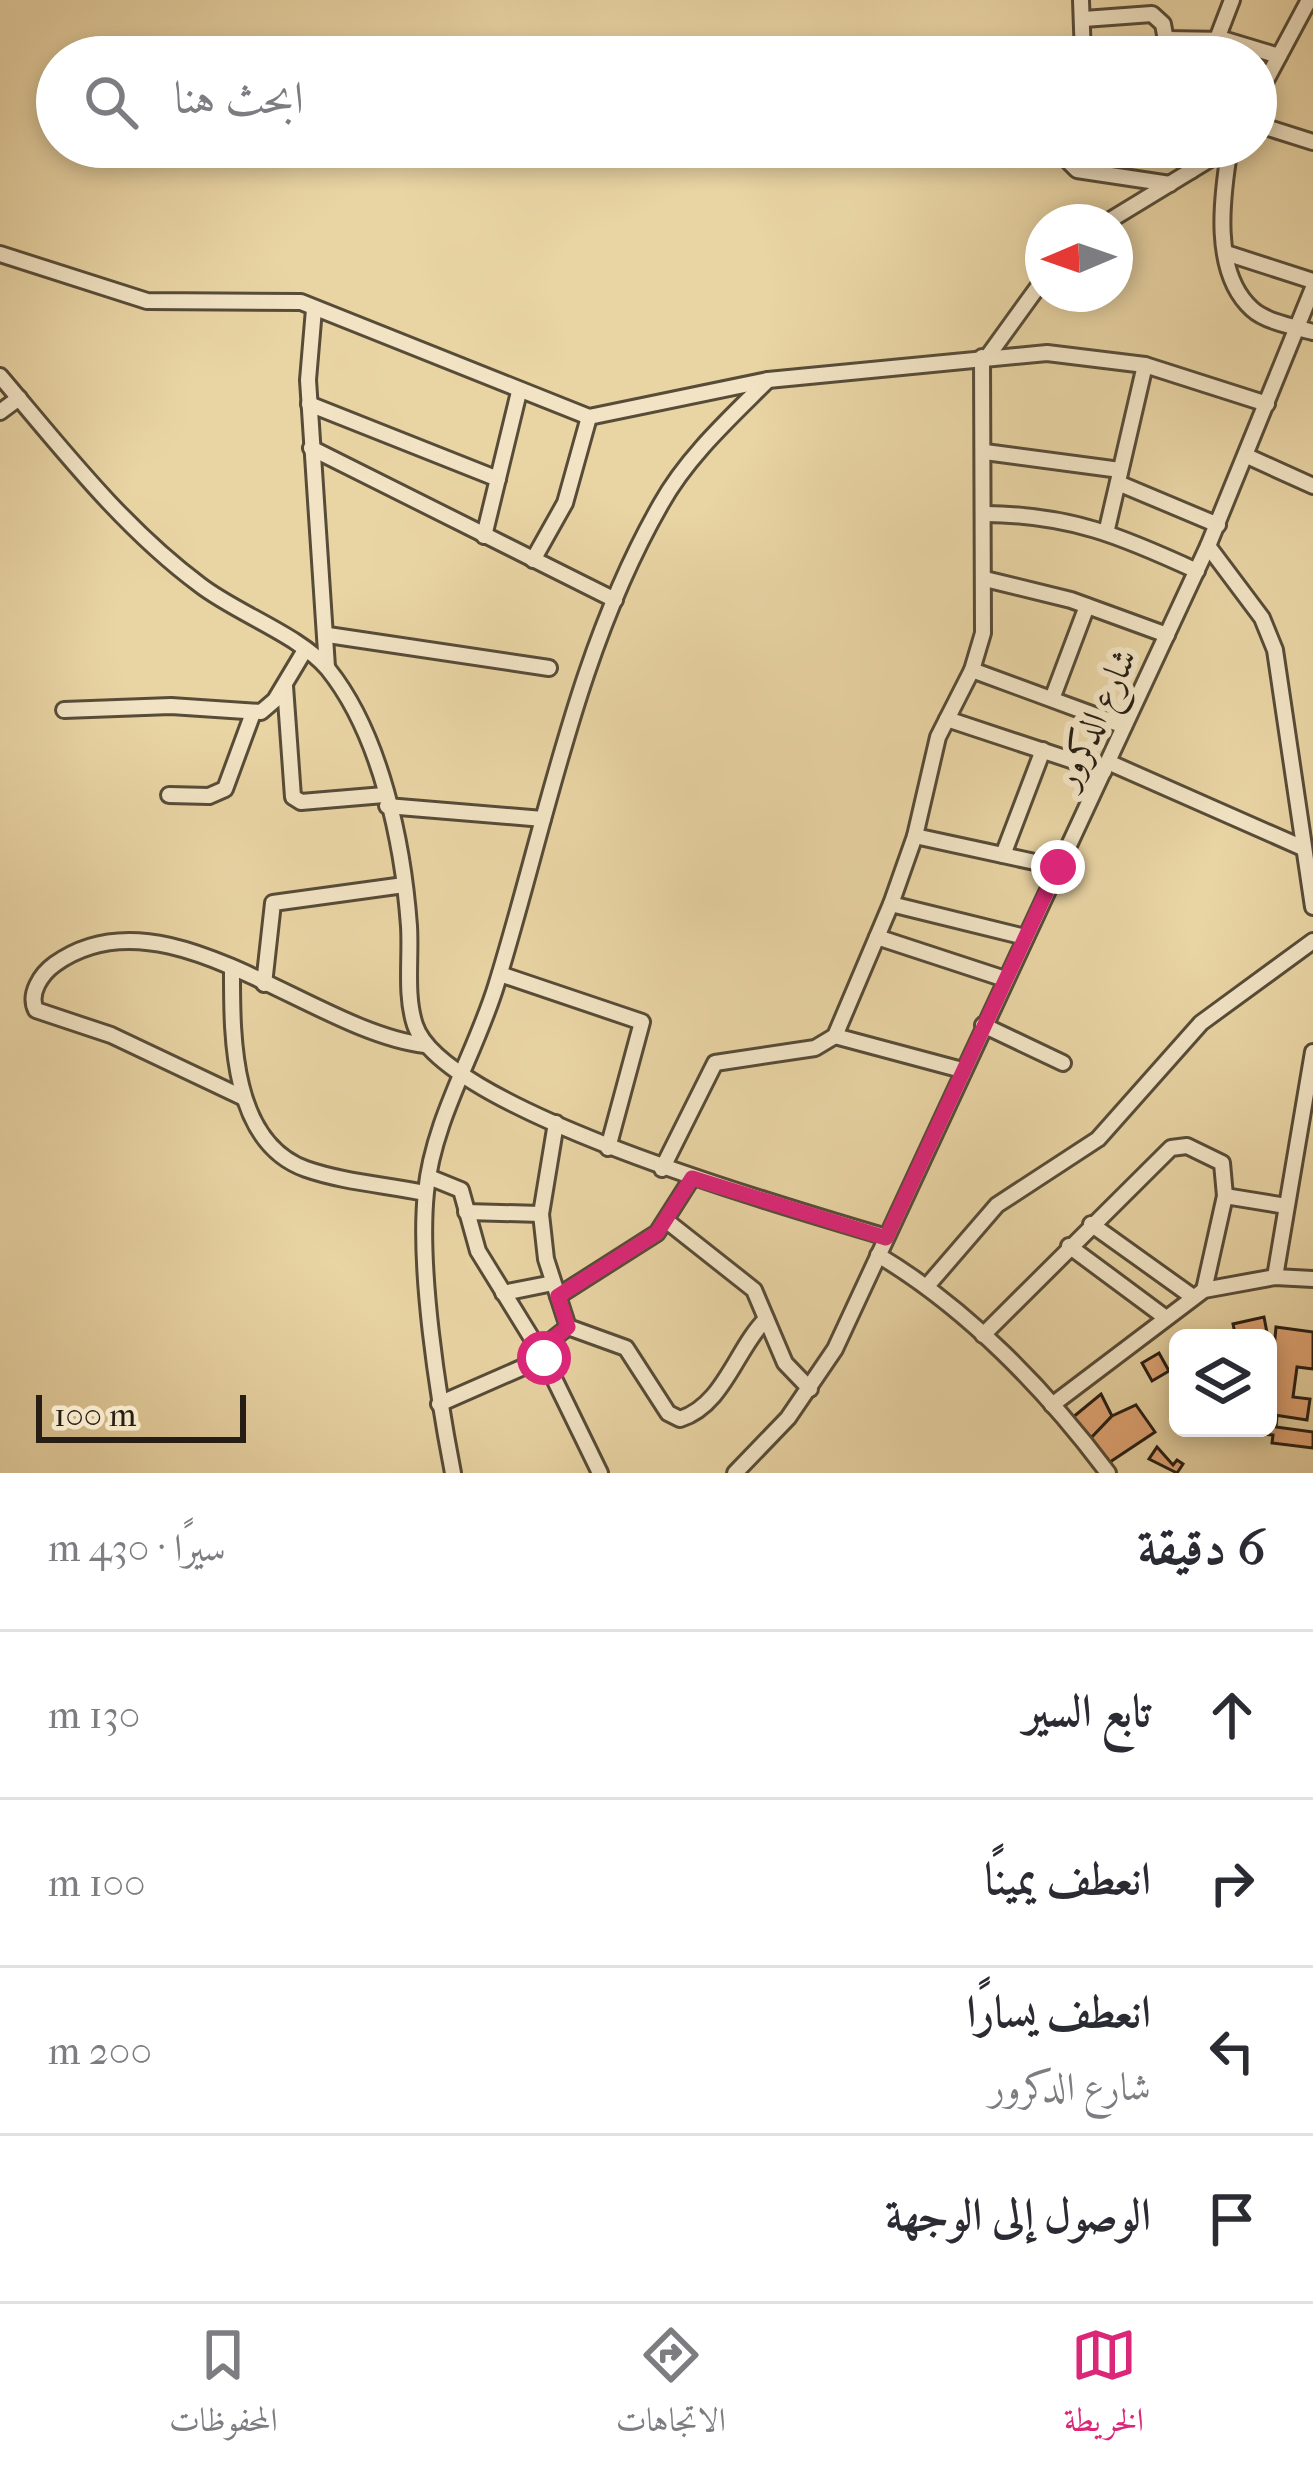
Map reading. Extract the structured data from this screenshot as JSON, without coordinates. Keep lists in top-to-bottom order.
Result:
{
  "streets": {
    "street": ["شارع الدكرور"]
  },
  "scale_bar": "100 m",
  "north": "left",
  "page": {
    "search": "ابحث هنا",
    "scale": "100 m",
    "heading": ["6 دقيقة", "سيرًا · 430 m"],
    "list": [
      ["تابع السير", "130 m"],
      ["انعطف يمينًا", "100 m"],
      ["انعطف يسارًا", "شارع الدكرور", "200 m"],
      "الوصول إلى الوجهة"
    ],
    "nav": ["الخريطة", "الاتجاهات", "المحفوظات"]
  }
}
